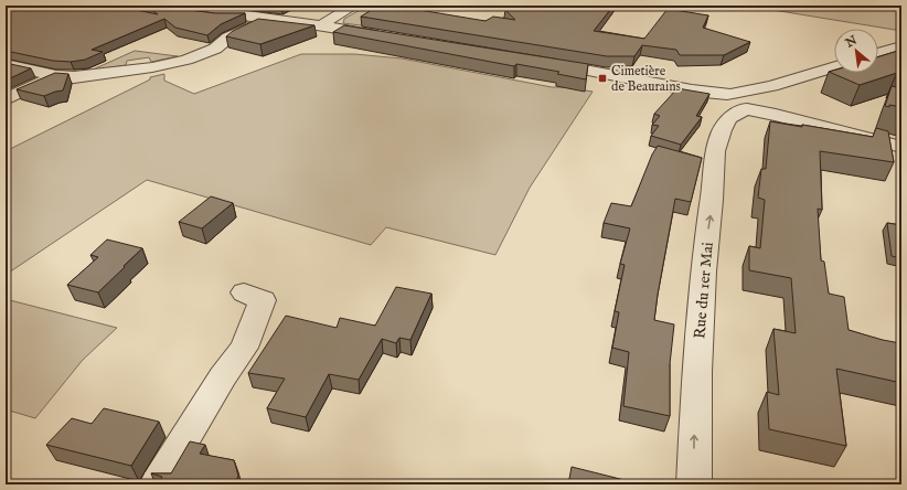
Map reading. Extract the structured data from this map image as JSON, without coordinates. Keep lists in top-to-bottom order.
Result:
{
  "streets": {
    "street": ["Rue du 1er Mai"]
  },
  "one_way": ["Rue du 1er Mai"],
  "places": {
    "transit": ["Cimetière de Beaurains"]
  },
  "north": "top left"
}
